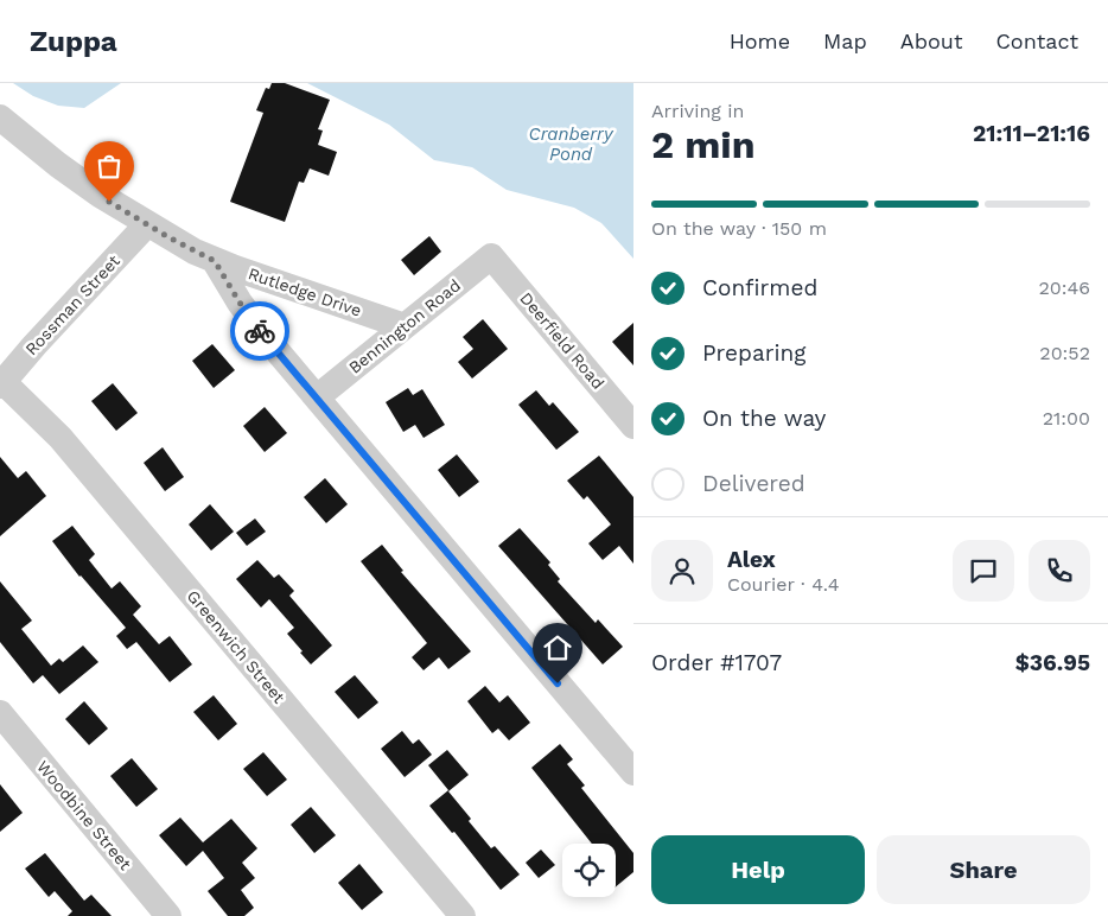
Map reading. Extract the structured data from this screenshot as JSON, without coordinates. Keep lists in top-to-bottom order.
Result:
{
  "streets": {
    "street": [
      "Rutledge Drive",
      "Rossman Street",
      "Bennington Road",
      "Deerfield Road",
      "Greenwich Street",
      "Woodbine Street"
    ]
  },
  "crossings": [
    ["Rutledge Drive", "Rossman Street"],
    ["Rutledge Drive", "Bennington Road"],
    ["Rossman Street", "Greenwich Street"],
    ["Bennington Road", "Deerfield Road"]
  ],
  "water": ["Cranberry Pond"],
  "page": {
    "header": "Zuppa",
    "nav": [
      "Home",
      "Map",
      "About",
      "Contact"
    ],
    "heading": ["2 min", "Arriving in", "21:11–21:16"],
    "panel": [
      "Alex",
      "Courier · 4.4",
      "Order #1707",
      "$36.95"
    ],
    "bar": "On the way · 150 m",
    "list": [
      ["Confirmed", "20:46"],
      ["Preparing", "20:52"],
      ["On the way", "21:00"],
      "Delivered"
    ],
    "buttons": ["Help", "Share"]
  }
}
